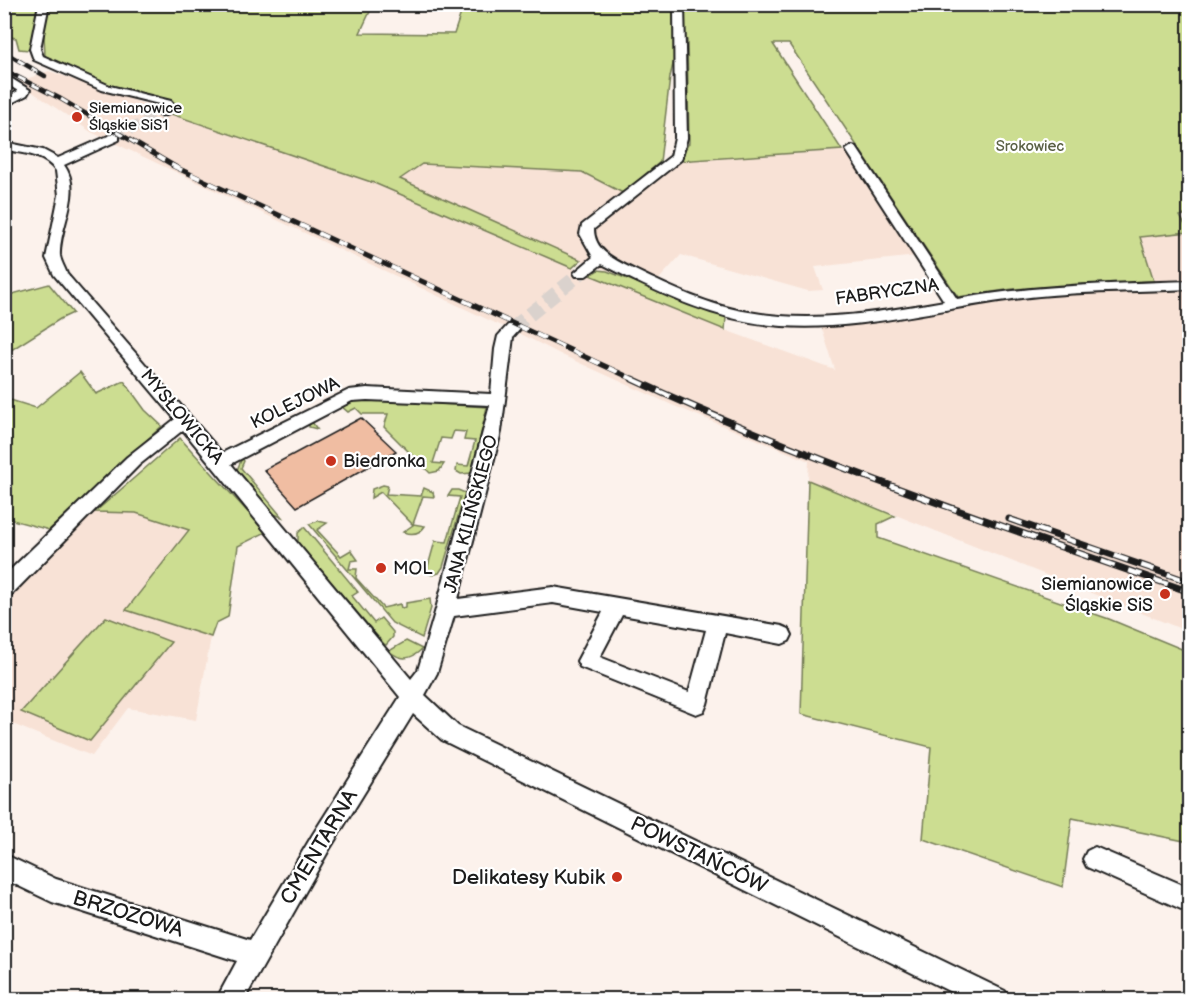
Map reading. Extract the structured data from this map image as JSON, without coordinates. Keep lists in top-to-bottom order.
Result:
{
  "streets": {
    "street": [
      "FABRYCZNA",
      "KOLEJOWA",
      "MYSŁOWICKA",
      "JANA KILIŃSKIEGO",
      "CMENTARNA",
      "POWSTAŃCÓW",
      "BRZOZOWA"
    ]
  },
  "crossings": [
    ["KOLEJOWA", "MYSŁOWICKA"],
    ["KOLEJOWA", "JANA KILIŃSKIEGO"],
    ["MYSŁOWICKA", "JANA KILIŃSKIEGO"],
    ["MYSŁOWICKA", "CMENTARNA"],
    ["MYSŁOWICKA", "POWSTAŃCÓW"],
    ["JANA KILIŃSKIEGO", "CMENTARNA"],
    ["JANA KILIŃSKIEGO", "POWSTAŃCÓW"],
    ["CMENTARNA", "POWSTAŃCÓW"],
    ["CMENTARNA", "BRZOZOWA"]
  ],
  "parks": ["Srokowiec"],
  "places": [
    "Siemianowice Śląskie SiS1",
    "Biedronka",
    "MOL",
    "Siemianowice Śląskie SiS",
    "Delikatesy Kubik"
  ]
}
